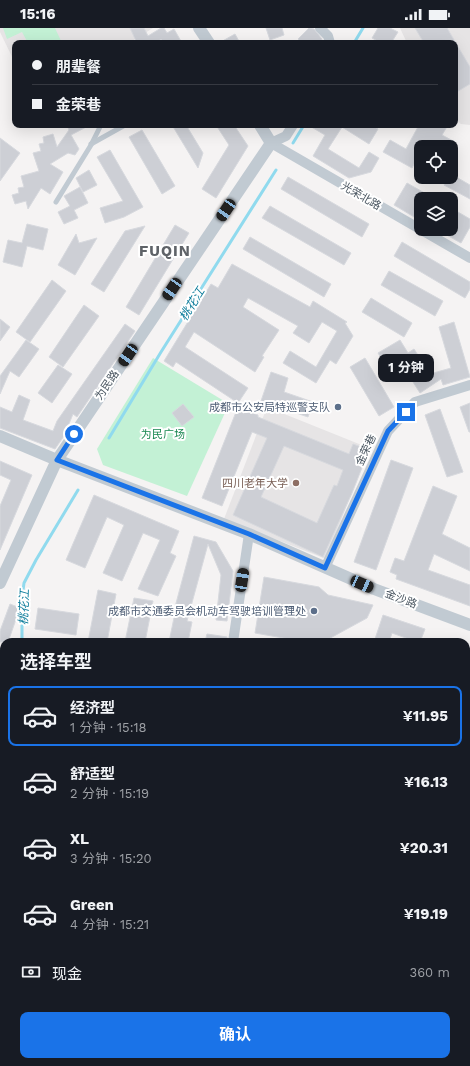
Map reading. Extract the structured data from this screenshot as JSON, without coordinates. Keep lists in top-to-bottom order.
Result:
{
  "streets": {
    "street": [
      "光荣北路",
      "为民路",
      "金荣巷",
      "金沙路"
    ]
  },
  "crossings": [
    ["光荣北路", "为民路"],
    ["为民路", "金沙路"],
    ["金荣巷", "金沙路"]
  ],
  "districts": ["FUQIN"],
  "water": ["桃花江"],
  "parks": ["为民广场"],
  "places": ["成都市公安局特巡警支队", "四川老年大学", "成都市交通委员会机动车驾驶培训管理处"],
  "page": {
    "status": "15:16",
    "banner": ["朋辈餐", "金荣巷"],
    "bubble": "1 分钟",
    "heading": "选择车型",
    "list": [
      {
        "name": "经济型",
        "note": "1 分钟 · 15:18",
        "value": "¥11.95"
      },
      {
        "name": "舒适型",
        "note": "2 分钟 · 15:19",
        "value": "¥16.13"
      },
      {
        "name": "XL",
        "note": "3 分钟 · 15:20",
        "value": "¥20.31"
      },
      {
        "name": "Green",
        "note": "4 分钟 · 15:21",
        "value": "¥19.19"
      }
    ],
    "pay": ["现金", "360 m"],
    "buttons": "确认"
  }
}
